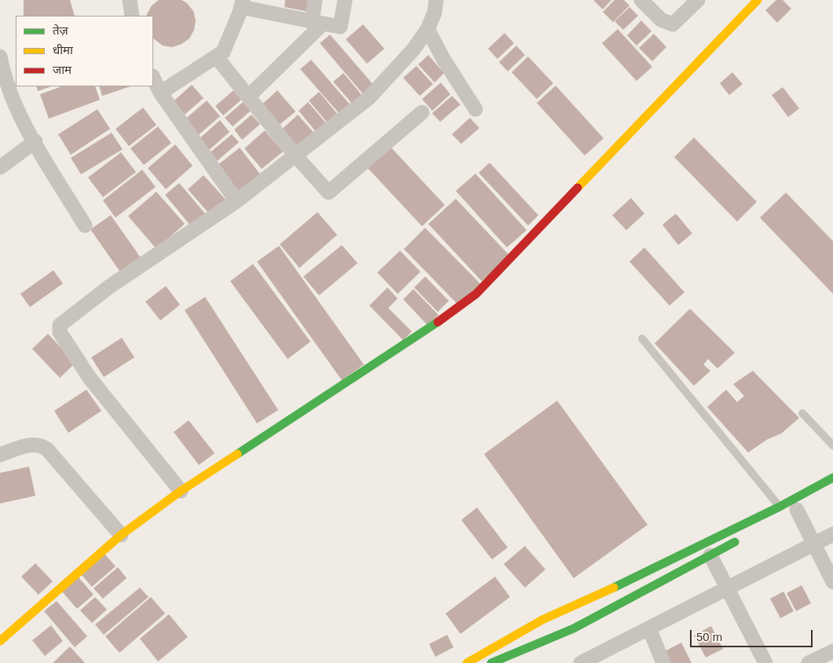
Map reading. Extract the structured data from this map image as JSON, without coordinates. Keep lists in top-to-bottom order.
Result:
{
  "legend": ["तेज़", "धीमा", "जाम"],
  "scale_bar": "50 m"
}
